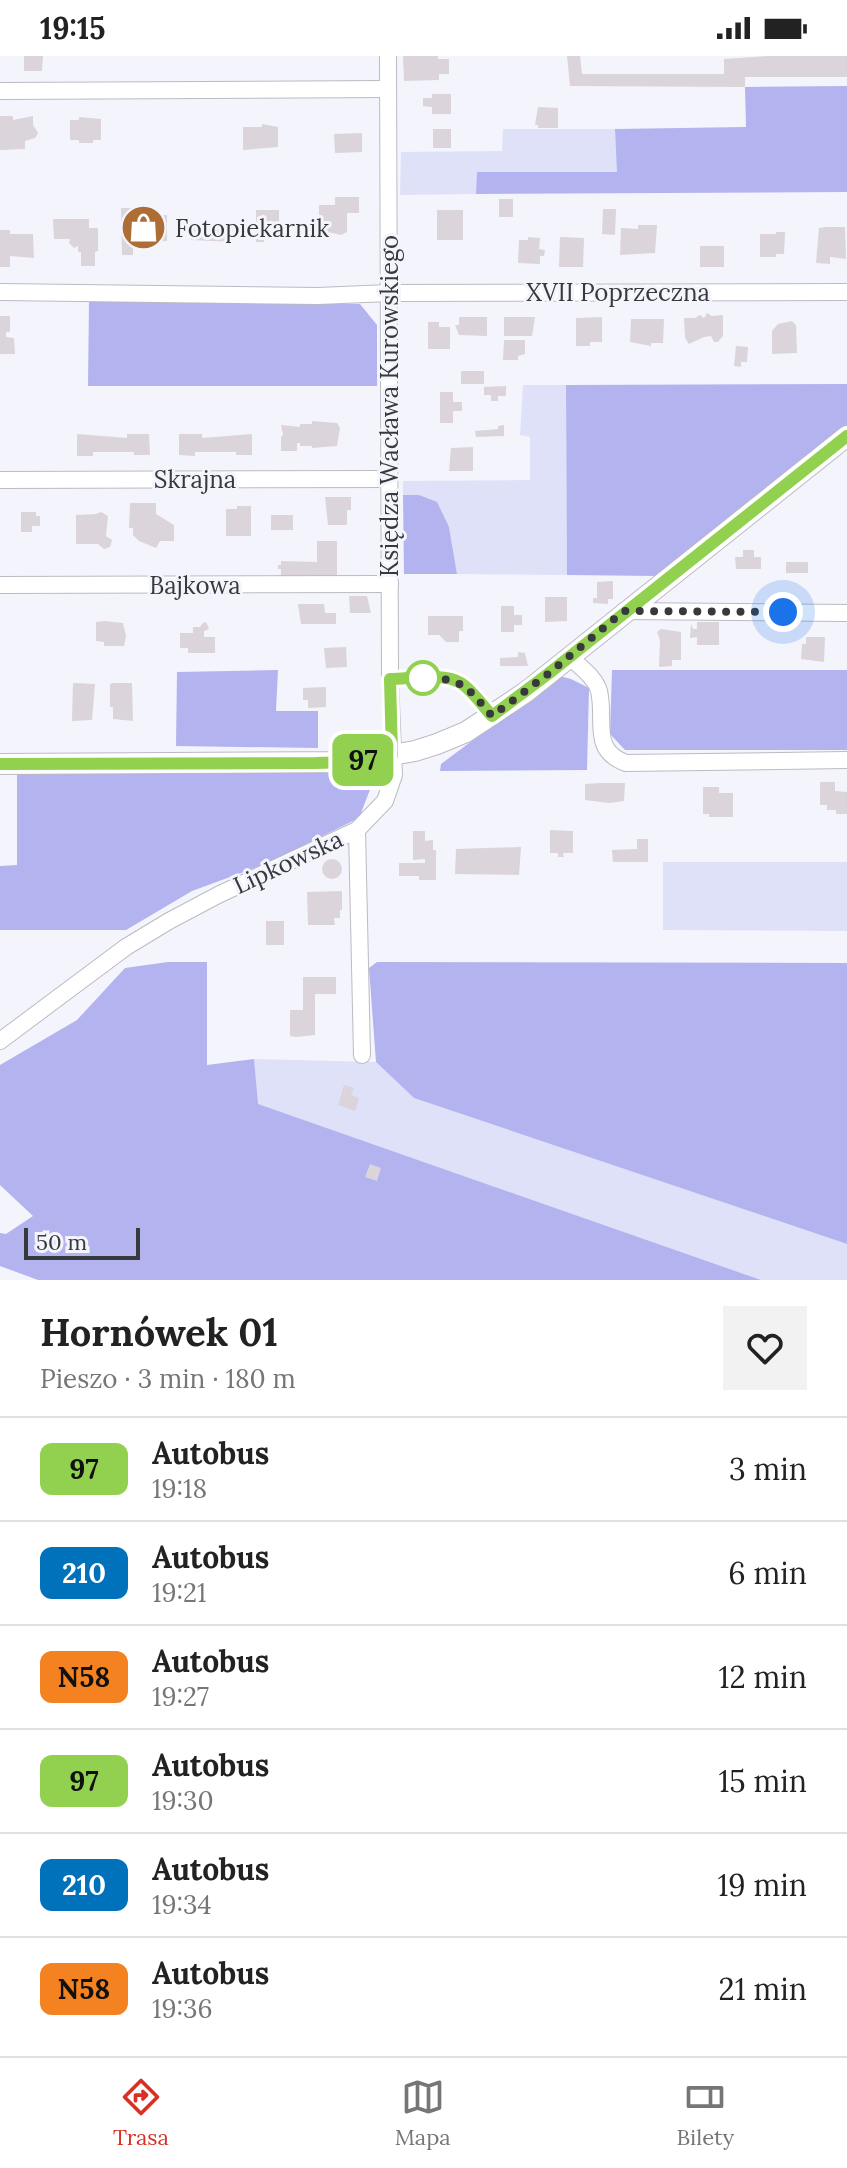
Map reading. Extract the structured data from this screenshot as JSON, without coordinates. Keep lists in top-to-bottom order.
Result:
{
  "streets": {
    "street": [
      "XVII Poprzeczna",
      "Księdza Wacława Kurowskiego",
      "Skrajna",
      "Bajkowa",
      "Lipkowska"
    ]
  },
  "crossings": [
    ["XVII Poprzeczna", "Księdza Wacława Kurowskiego"],
    ["Księdza Wacława Kurowskiego", "Skrajna"],
    ["Księdza Wacława Kurowskiego", "Bajkowa"],
    ["Księdza Wacława Kurowskiego", "Lipkowska"]
  ],
  "places": {
    "shop": ["Fotopiekarnik"]
  },
  "lines": ["bus line 97"],
  "scale_bar": "50 m",
  "page": {
    "status": "19:15",
    "on_map": "97",
    "scale": "50 m",
    "heading": ["Hornówek 01", "Pieszo · 3 min · 180 m"],
    "list": [
      {
        "mark": "97",
        "name": "Autobus",
        "note": "19:18",
        "value": "3 min"
      },
      {
        "mark": "210",
        "name": "Autobus",
        "note": "19:21",
        "value": "6 min"
      },
      {
        "mark": "N58",
        "name": "Autobus",
        "note": "19:27",
        "value": "12 min"
      },
      {
        "mark": "97",
        "name": "Autobus",
        "note": "19:30",
        "value": "15 min"
      },
      {
        "mark": "210",
        "name": "Autobus",
        "note": "19:34",
        "value": "19 min"
      },
      {
        "mark": "N58",
        "name": "Autobus",
        "note": "19:36",
        "value": "21 min"
      }
    ],
    "tabs": ["Trasa", "Mapa", "Bilety"]
  }
}
